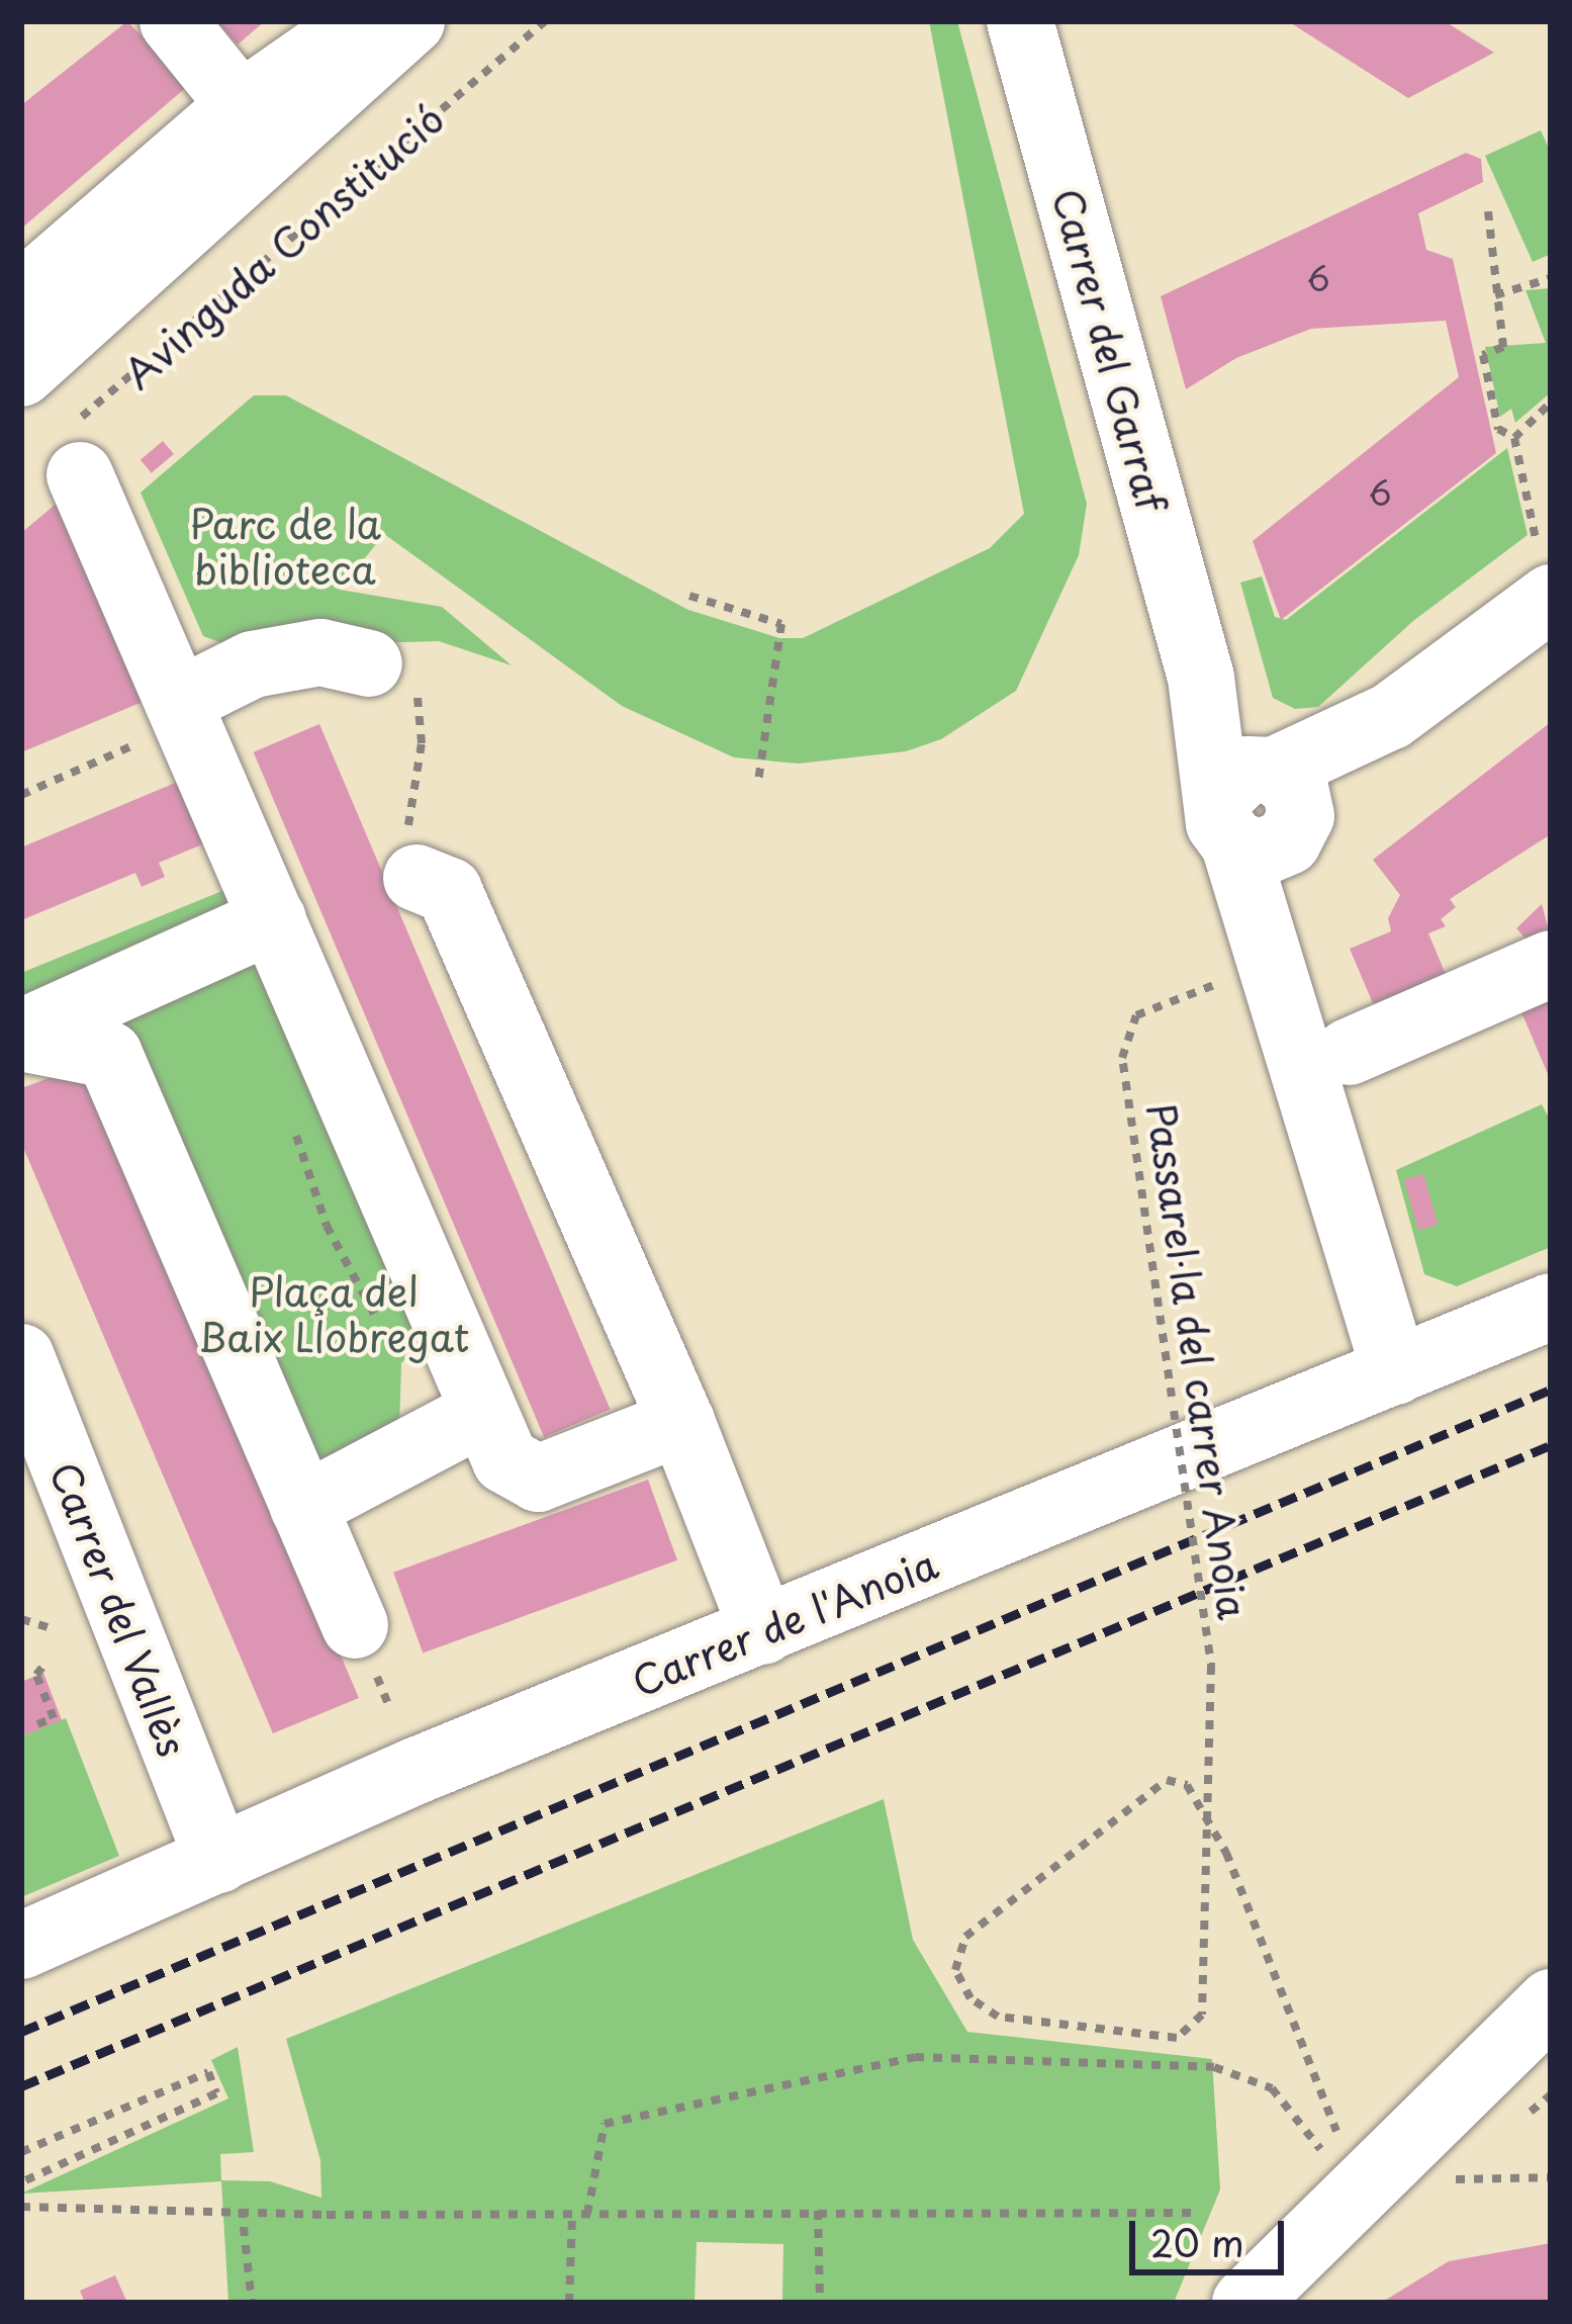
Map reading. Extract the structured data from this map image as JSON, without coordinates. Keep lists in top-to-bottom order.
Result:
{
  "streets": {
    "street": [
      "Avinguda Constitució",
      "Carrer del Garraf",
      "Carrer del Vallès",
      "Carrer de l'Anoia"
    ],
    "path": ["Passarel·la del carrer Anoia"]
  },
  "crossings": [
    ["Carrer del Garraf", "Passarel·la del carrer Anoia"],
    ["Carrer del Garraf", "Carrer de l'Anoia"],
    ["Carrer del Vallès", "Carrer de l'Anoia"]
  ],
  "parks": ["Parc de la biblioteca", "Plaça del Baix Llobregat"],
  "house_numbers": ["6", "6"],
  "scale_bar": "20 m"
}
